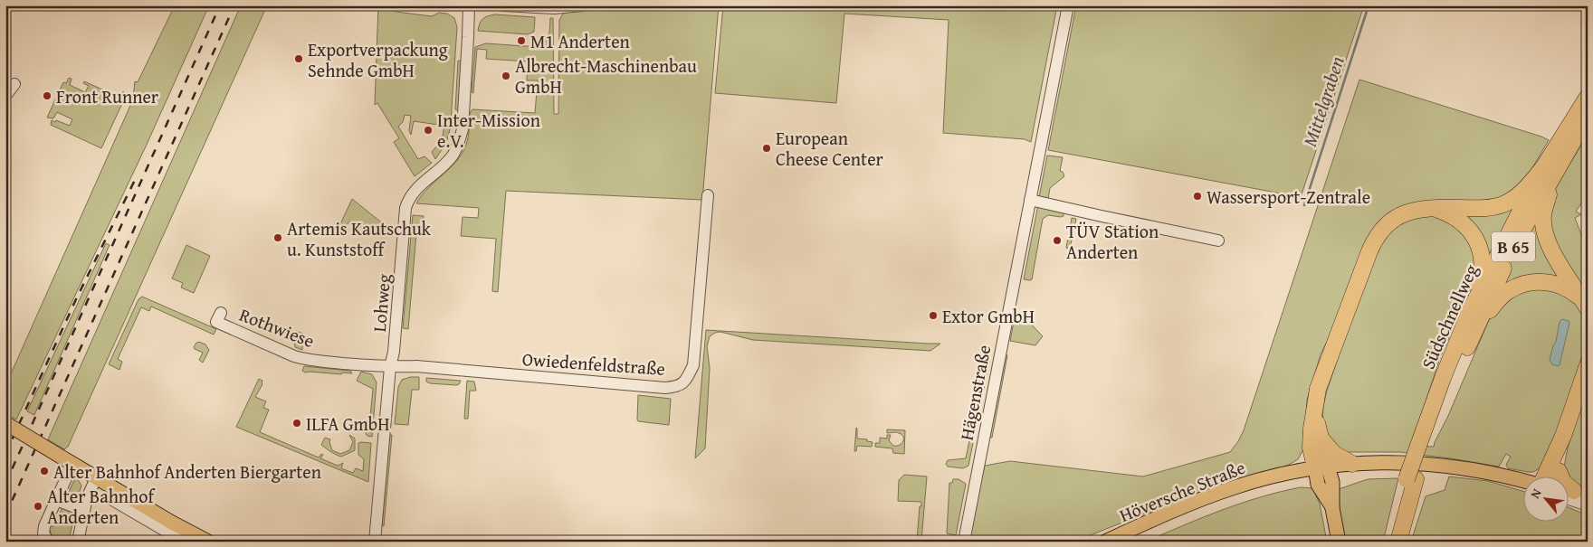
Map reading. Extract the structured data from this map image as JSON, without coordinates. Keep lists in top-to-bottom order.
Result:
{
  "streets": {
    "highway": ["B 65", "Südschnellweg"],
    "main road": ["Höversche Straße"],
    "street": [
      "Lohweg",
      "Rothwiese",
      "Owiedenfeldstraße",
      "Hägenstraße"
    ]
  },
  "crossings": [
    ["Lohweg", "Rothwiese"],
    ["Lohweg", "Owiedenfeldstraße"],
    ["Rothwiese", "Owiedenfeldstraße"]
  ],
  "water": ["Mittelgraben"],
  "places": [
    "M1 Anderten",
    "Exportverpackung Sehnde GmbH",
    "Albrecht-Maschinenbau GmbH",
    "Front Runner",
    "Inter-Mission e.V.",
    "European Cheese Center",
    "Wassersport-Zentrale",
    "Artemis Kautschuk u. Kunststoff",
    "TÜV Station Anderten",
    "Extor GmbH",
    "ILFA GmbH",
    "Alter Bahnhof Anderten Biergarten",
    "Alter Bahnhof Anderten"
  ],
  "north": "top left"
}
